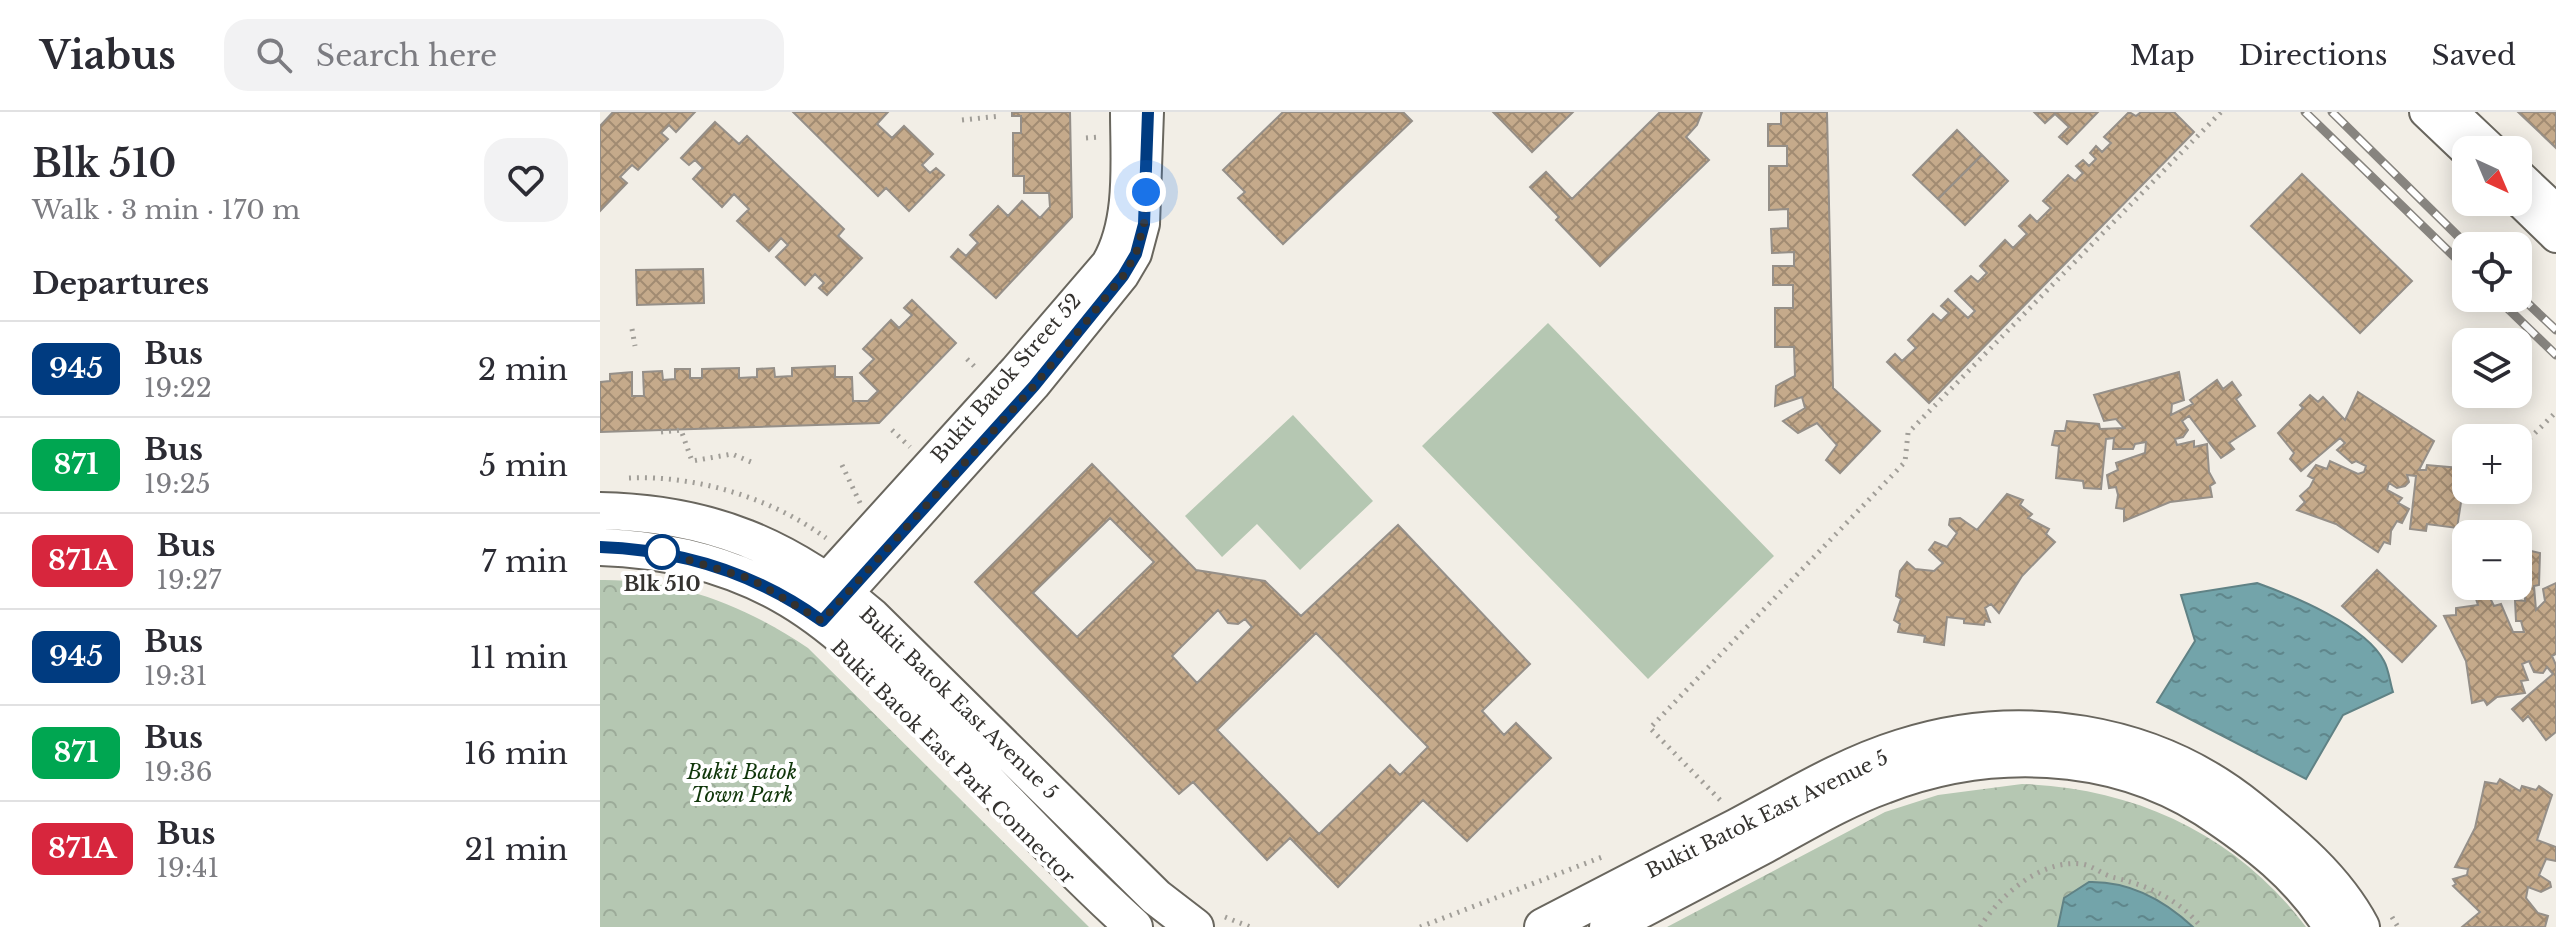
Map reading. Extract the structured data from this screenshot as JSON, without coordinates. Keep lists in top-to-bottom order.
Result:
{
  "streets": {
    "street": ["Bukit Batok Street 52", "Bukit Batok East Avenue 5"]
  },
  "crossings": [
    ["Bukit Batok Street 52", "Bukit Batok East Avenue 5"]
  ],
  "parks": ["Bukit Batok Town Park"],
  "places": ["Blk 510"],
  "lines": ["bus line 945"],
  "north": "bottom right",
  "page": {
    "header": "Viabus",
    "search": "Search here",
    "nav": ["Map", "Directions", "Saved"],
    "heading": [
      ["Blk 510", "Walk · 3 min · 170 m"],
      "Departures"
    ],
    "map_buttons": ["+", "−"],
    "list": [
      {
        "mark": "945",
        "name": "Bus",
        "note": "19:22",
        "value": "2 min"
      },
      {
        "mark": "871",
        "name": "Bus",
        "note": "19:25",
        "value": "5 min"
      },
      {
        "mark": "871A",
        "name": "Bus",
        "note": "19:27",
        "value": "7 min"
      },
      {
        "mark": "945",
        "name": "Bus",
        "note": "19:31",
        "value": "11 min"
      },
      {
        "mark": "871",
        "name": "Bus",
        "note": "19:36",
        "value": "16 min"
      },
      {
        "mark": "871A",
        "name": "Bus",
        "note": "19:41",
        "value": "21 min"
      }
    ]
  }
}
